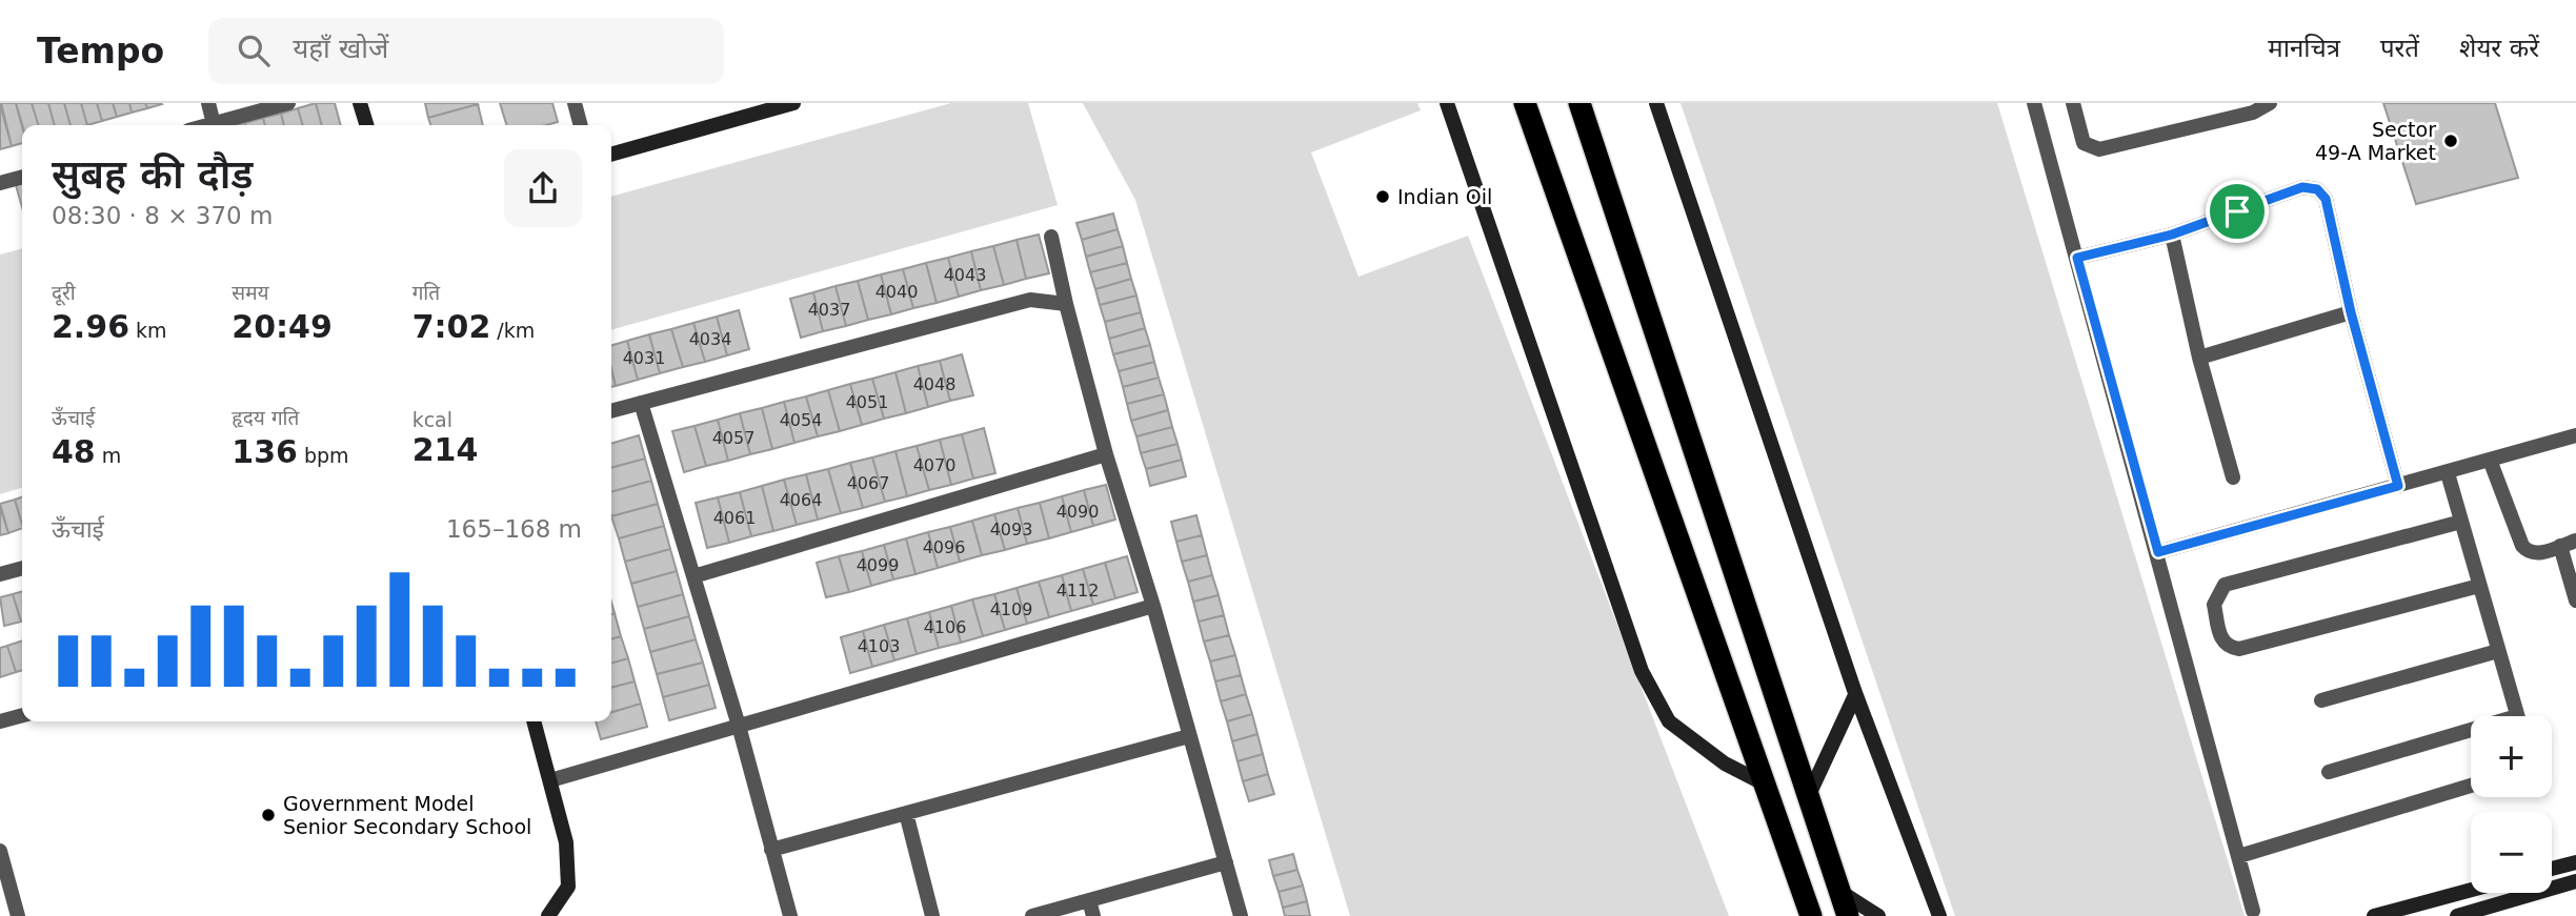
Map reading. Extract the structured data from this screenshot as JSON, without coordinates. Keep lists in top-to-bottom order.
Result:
{
  "places": ["Sector 49-A Market", "Indian Oil", "Government Model Senior Secondary School"],
  "house_numbers": [
    "4043",
    "4040",
    "4037",
    "4034",
    "4031",
    "4048",
    "4051",
    "4054",
    "4057",
    "4070",
    "4067",
    "4064",
    "4090",
    "4061",
    "4093",
    "4096",
    "4099",
    "4112",
    "4109",
    "4106",
    "4103"
  ],
  "page": {
    "header": "Tempo",
    "search": "यहाँ खोजें",
    "nav": ["मानचित्र", "परतें", "शेयर करें"],
    "heading": ["सुबह की दौड़", "08:30 · 8 × 370 m"],
    "stats": [
      ["दूरी", "2.96 km"],
      ["समय", "20:49"],
      ["गति", "7:02 /km"],
      ["ऊँचाई", "48 m"],
      ["हृदय गति", "136 bpm"],
      ["kcal", "214"]
    ],
    "chart": ["ऊँचाई", "165–168 m"],
    "map_buttons": ["+", "−"]
  }
}
